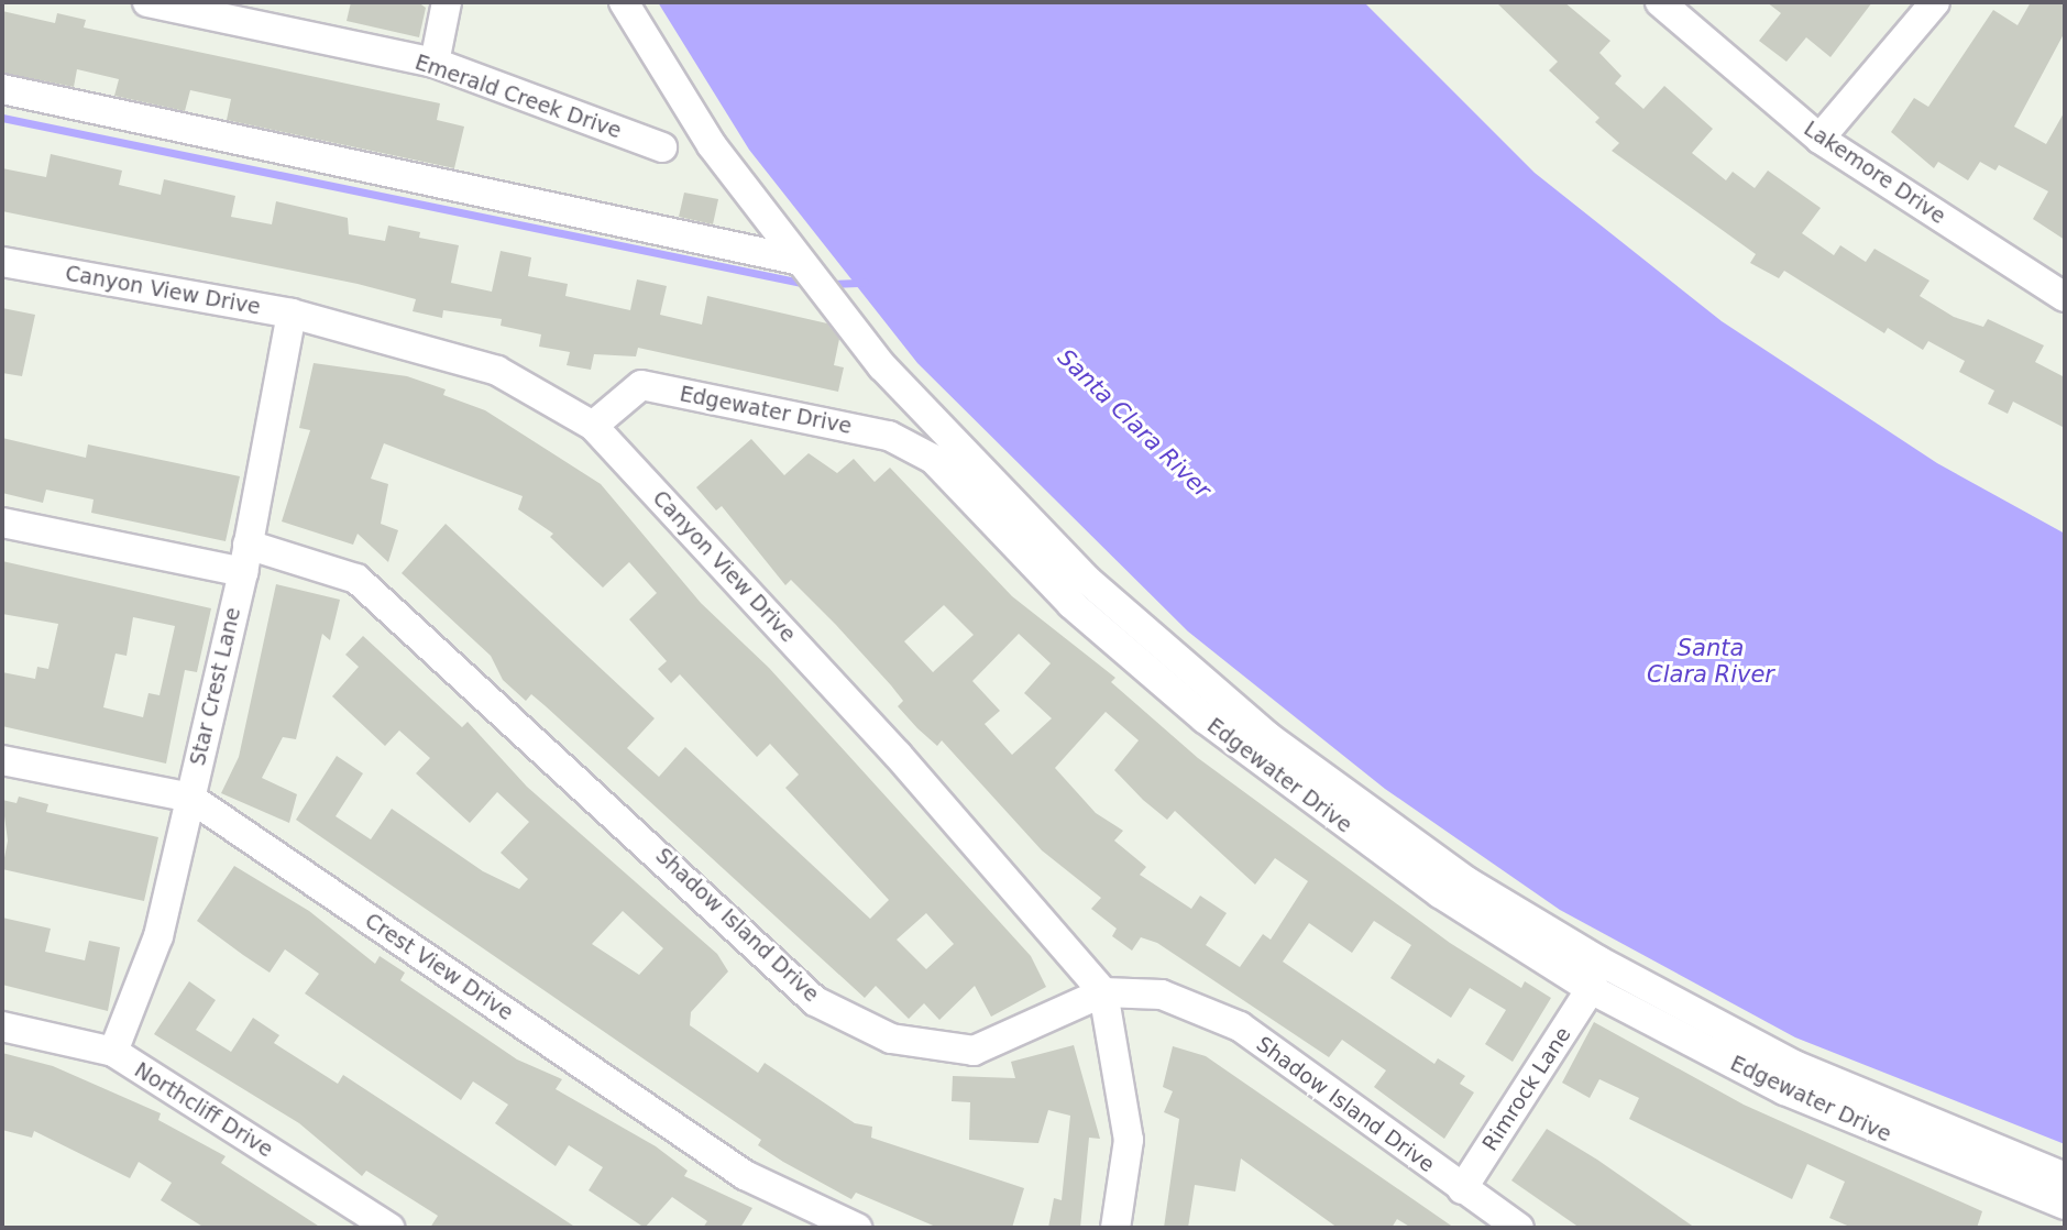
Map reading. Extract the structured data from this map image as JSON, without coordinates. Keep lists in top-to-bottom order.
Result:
{
  "streets": {
    "street": [
      "Emerald Creek Drive",
      "Lakemore Drive",
      "Canyon View Drive",
      "Edgewater Drive",
      "Star Crest Lane",
      "Shadow Island Drive",
      "Crest View Drive",
      "Rimrock Lane",
      "Northcliff Drive"
    ]
  },
  "crossings": [
    ["Canyon View Drive", "Edgewater Drive"],
    ["Canyon View Drive", "Star Crest Lane"],
    ["Canyon View Drive", "Shadow Island Drive"],
    ["Edgewater Drive", "Rimrock Lane"],
    ["Star Crest Lane", "Shadow Island Drive"],
    ["Star Crest Lane", "Crest View Drive"],
    ["Star Crest Lane", "Northcliff Drive"],
    ["Shadow Island Drive", "Rimrock Lane"]
  ],
  "water": ["Santa Clara River"]
}
